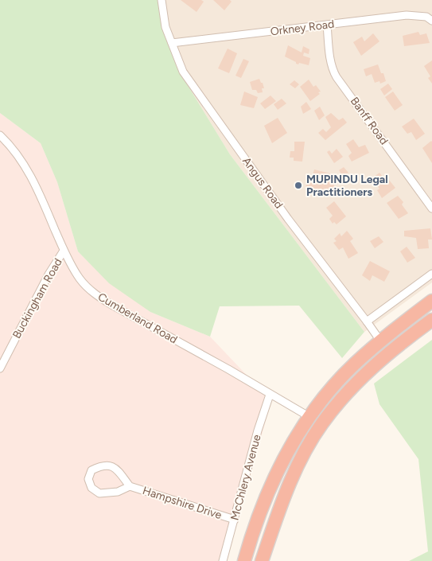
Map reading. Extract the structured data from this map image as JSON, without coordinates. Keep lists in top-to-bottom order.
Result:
{
  "streets": {
    "street": [
      "Orkney Road",
      "Banff Road",
      "Angus Road",
      "Buckingham Road",
      "Cumberland Road",
      "McChlery Avenue",
      "Hampshire Drive"
    ]
  },
  "crossings": [
    ["Orkney Road", "Banff Road"],
    ["Orkney Road", "Angus Road"],
    ["Buckingham Road", "Cumberland Road"],
    ["Cumberland Road", "McChlery Avenue"],
    ["McChlery Avenue", "Hampshire Drive"]
  ],
  "places": ["MUPINDU Legal Practitioners"]
}
